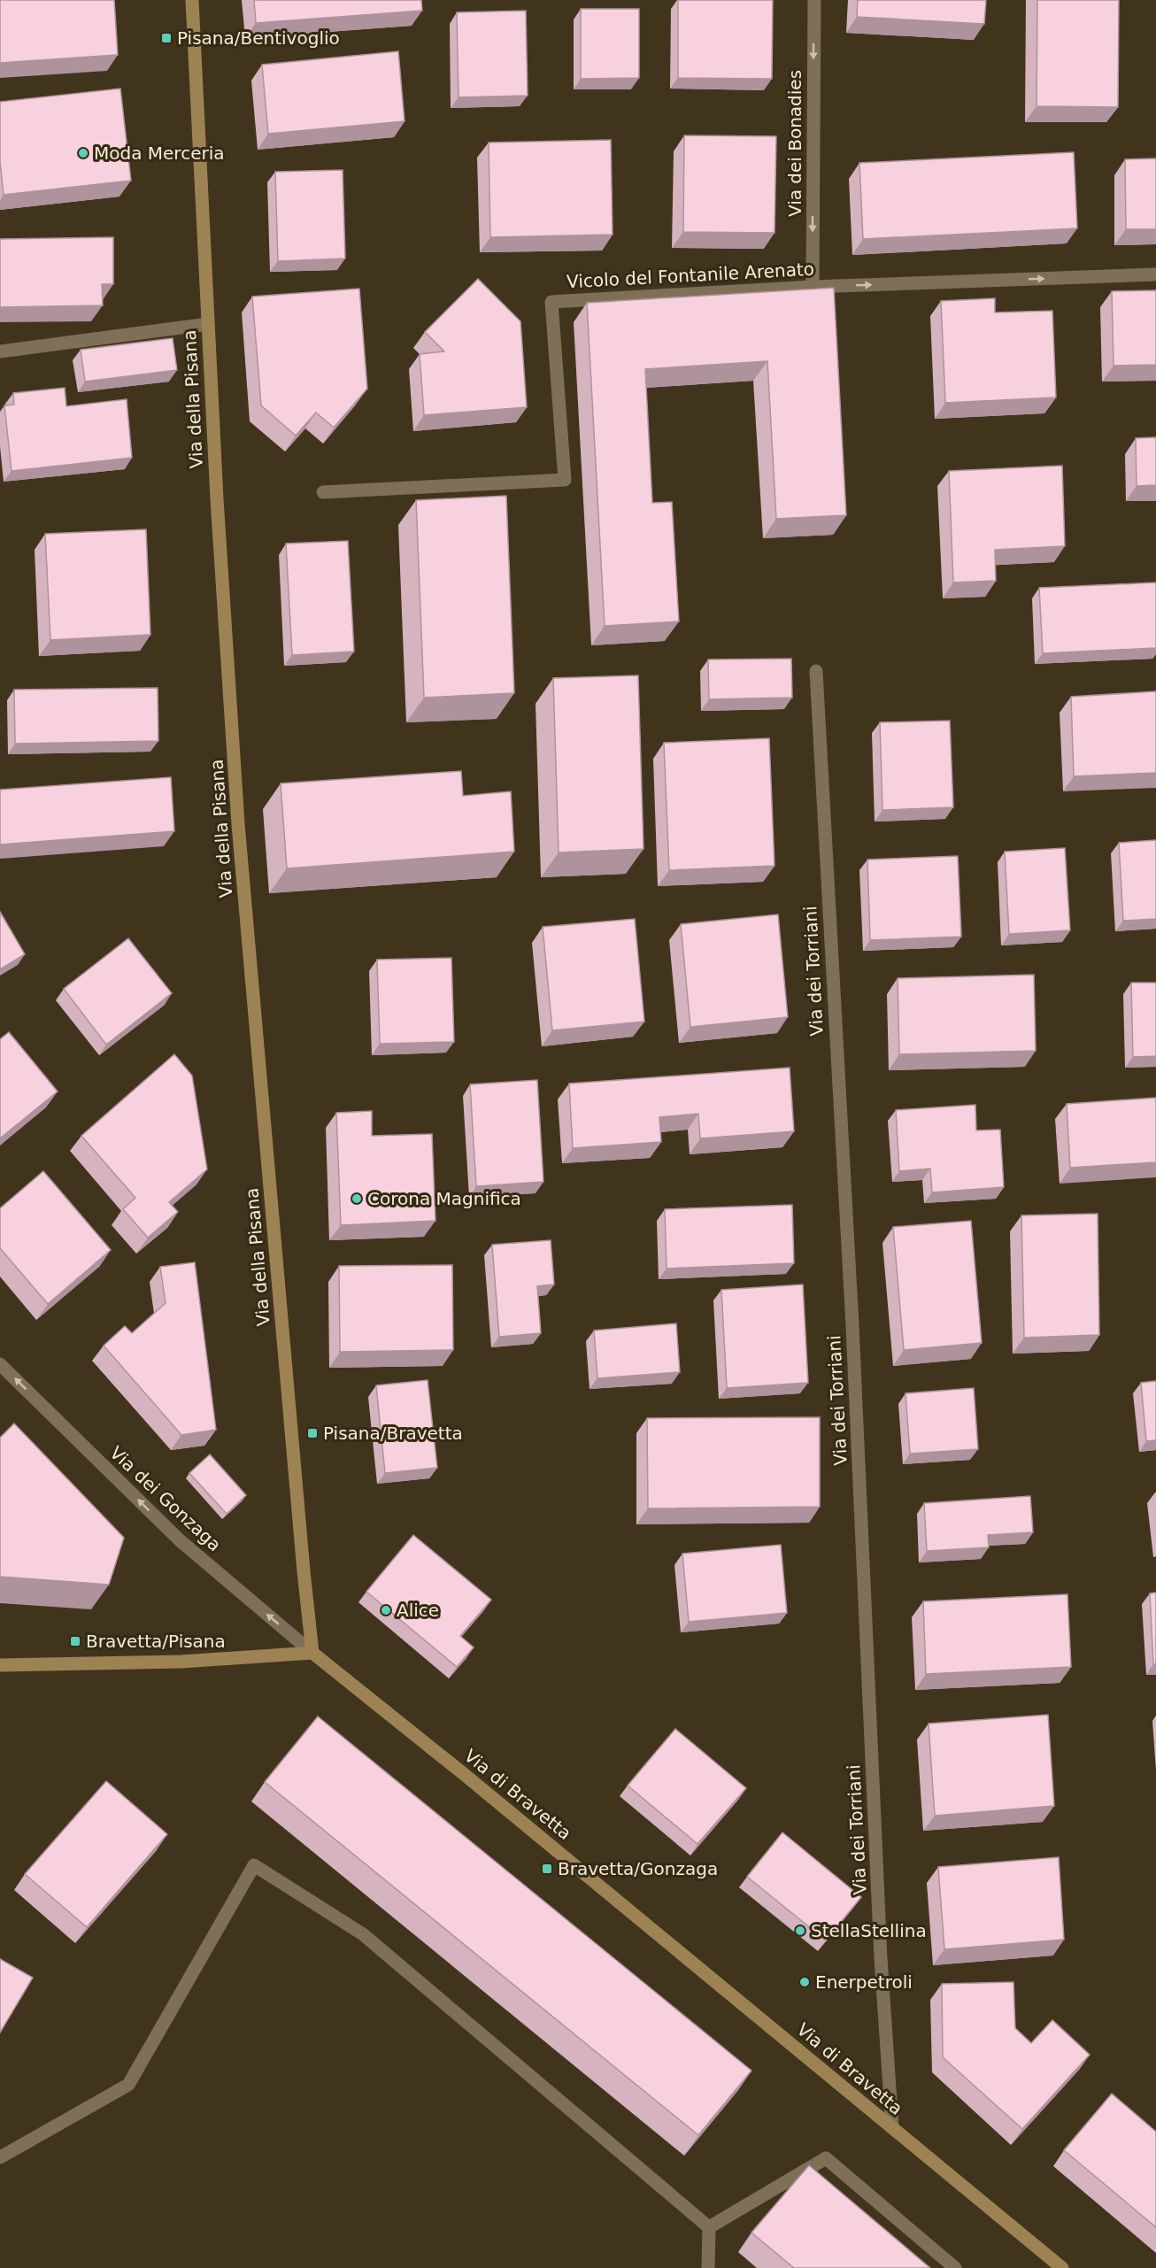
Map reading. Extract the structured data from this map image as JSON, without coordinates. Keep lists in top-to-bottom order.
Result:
{
  "streets": {
    "main road": ["Via della Pisana", "Via di Bravetta"],
    "street": [
      "Via dei Bonadies",
      "Vicolo del Fontanile Arenato",
      "Via dei Torriani",
      "Via dei Gonzaga"
    ]
  },
  "crossings": [
    ["Via dei Bonadies", "Vicolo del Fontanile Arenato"],
    ["Via della Pisana", "Via dei Gonzaga"],
    ["Via della Pisana", "Via di Bravetta"],
    ["Via dei Torriani", "Via di Bravetta"],
    ["Via dei Gonzaga", "Via di Bravetta"]
  ],
  "one_way": ["Via dei Bonadies", "Via dei Gonzaga"],
  "places": {
    "transit": [
      "Pisana/Bentivoglio",
      "Pisana/Bravetta",
      "Bravetta/Pisana",
      "Bravetta/Gonzaga"
    ],
    "other": [
      "Moda Merceria",
      "Corona Magnifica",
      "Alice",
      "StellaStellina",
      "Enerpetroli"
    ]
  }
}
